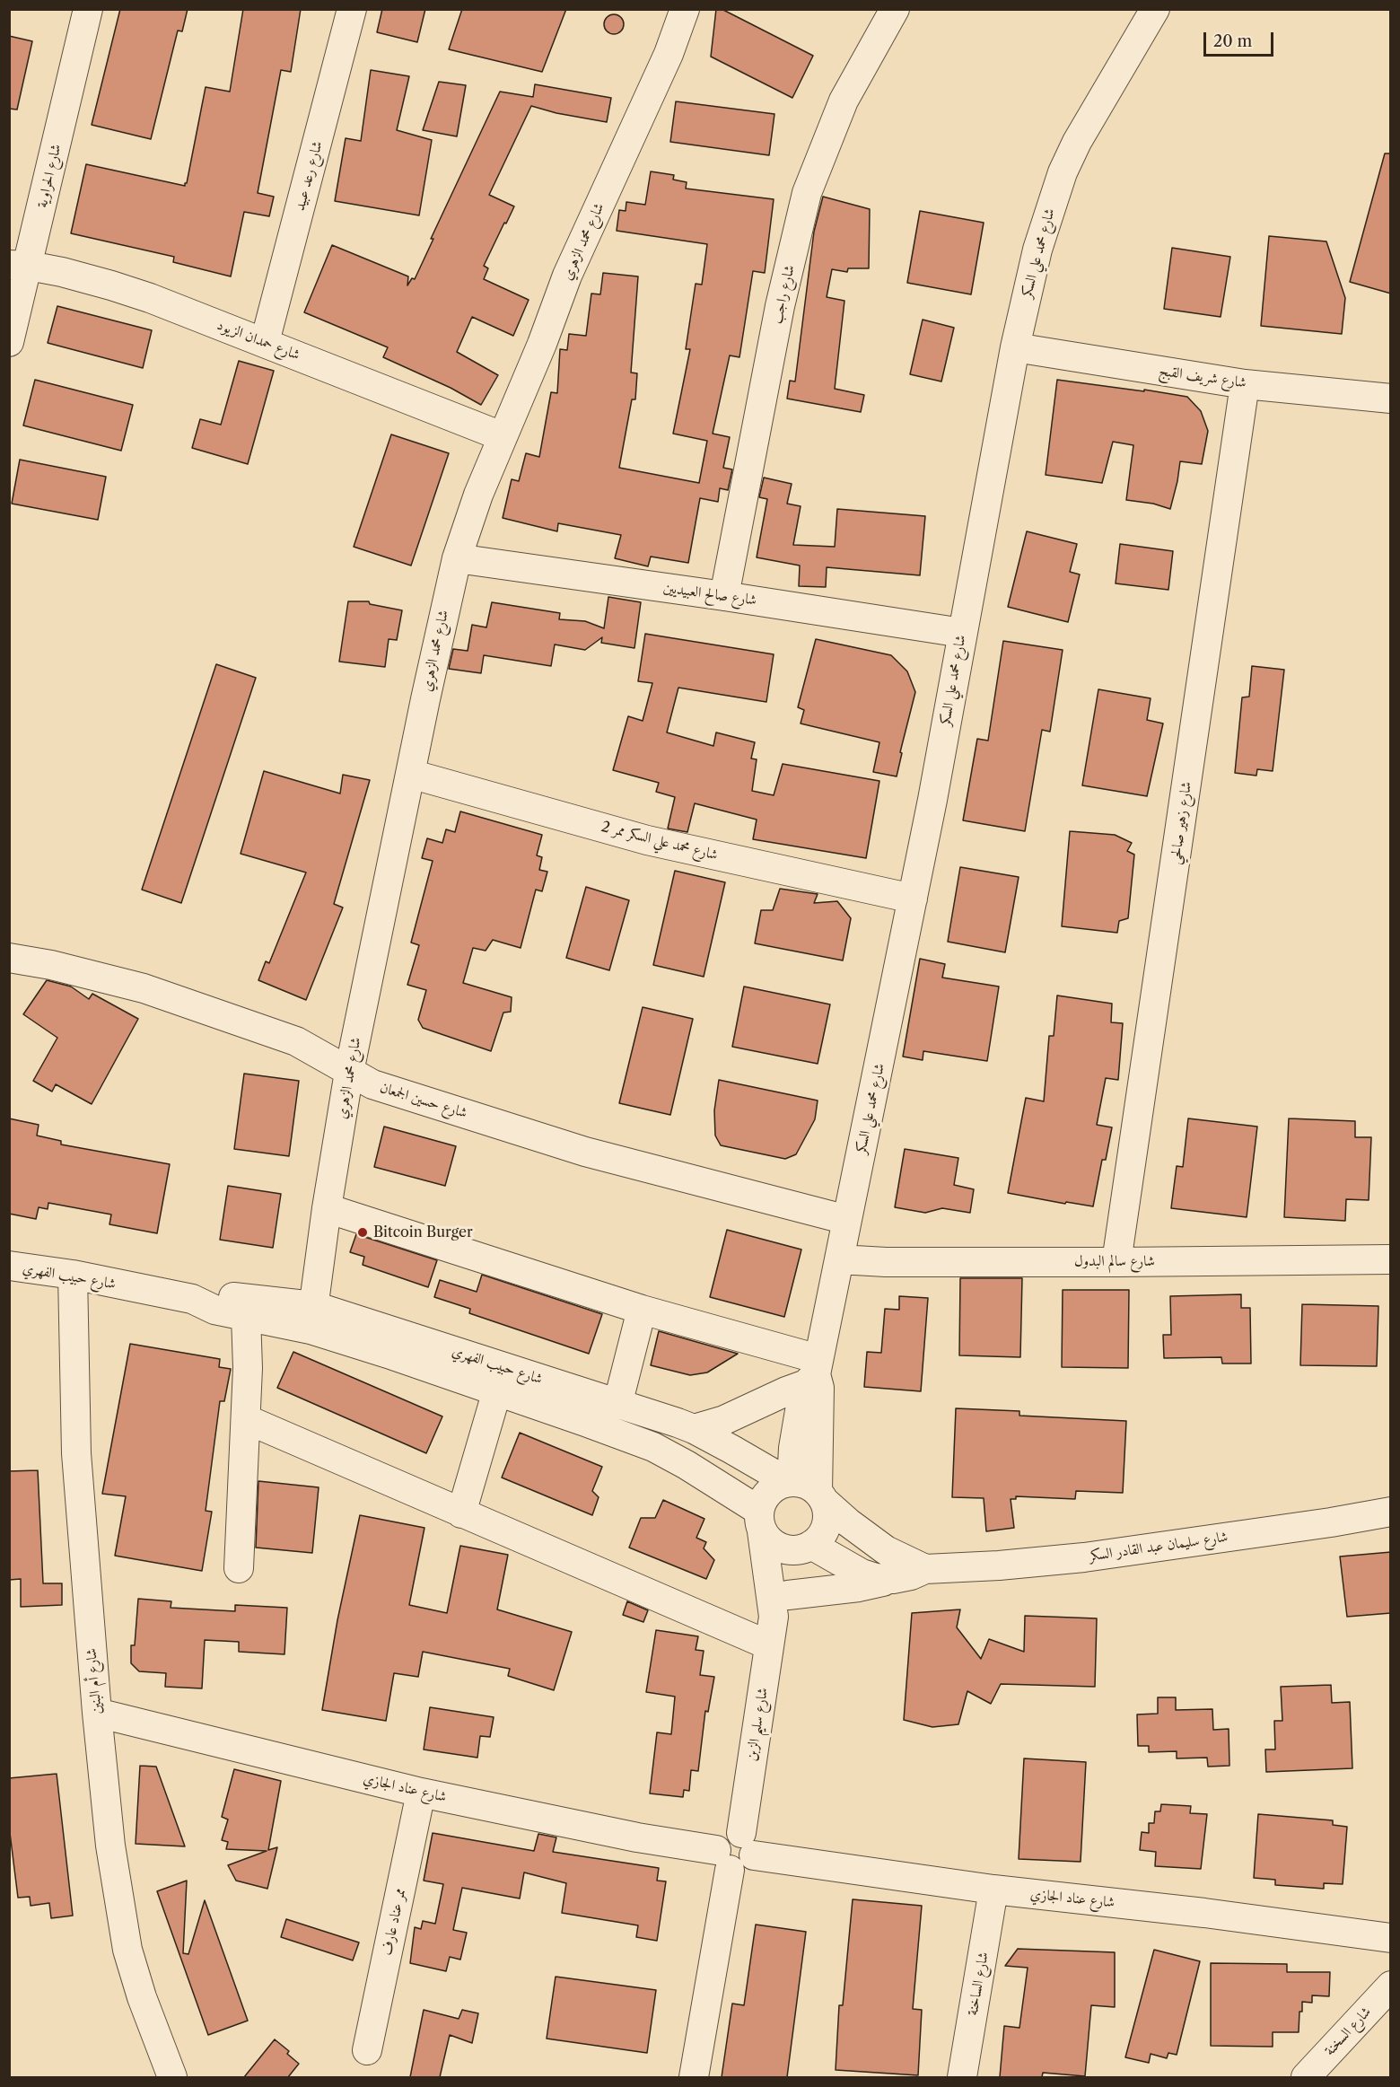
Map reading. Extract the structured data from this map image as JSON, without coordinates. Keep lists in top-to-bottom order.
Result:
{
  "streets": {
    "street": [
      "شارع الحراوية",
      "شارع رعد عبيد",
      "شارع محمد الزهري",
      "شارع محمد علي السكر",
      "شارع راجب",
      "شارع حمدان الزيود",
      "شارع شريف القبج",
      "شارع صالح العبيديين",
      "شارع زهير صالحي",
      "شارع محمد علي السكر ممر 2",
      "شارع حسين الجمعان",
      "شارع سالم البدول",
      "شارع حبيب الفهري",
      "شارع سليمان عبد القادر السكر",
      "شارع أم البنين",
      "شارع سليم الزبن",
      "شارع عناد الجازي",
      "ممر عناد عارف",
      "شارع الساخنة",
      "شارع السخنة"
    ]
  },
  "crossings": [
    ["شارع الحراوية", "شارع حمدان الزيود"],
    ["شارع رعد عبيد", "شارع حمدان الزيود"],
    ["شارع محمد الزهري", "شارع حمدان الزيود"],
    ["شارع محمد الزهري", "شارع صالح العبيديين"],
    ["شارع محمد الزهري", "شارع محمد علي السكر ممر 2"],
    ["شارع محمد الزهري", "شارع حسين الجمعان"],
    ["شارع محمد الزهري", "شارع حبيب الفهري"],
    ["شارع محمد علي السكر", "شارع شريف القبج"],
    ["شارع محمد علي السكر", "شارع صالح العبيديين"],
    ["شارع محمد علي السكر", "شارع محمد علي السكر ممر 2"],
    ["شارع محمد علي السكر", "شارع حسين الجمعان"],
    ["شارع محمد علي السكر", "شارع سالم البدول"],
    ["شارع محمد علي السكر", "شارع حبيب الفهري"],
    ["شارع محمد علي السكر", "شارع سليمان عبد القادر السكر"],
    ["شارع محمد علي السكر", "شارع سليم الزبن"],
    ["شارع راجب", "شارع صالح العبيديين"],
    ["شارع شريف القبج", "شارع زهير صالحي"],
    ["شارع زهير صالحي", "شارع سالم البدول"],
    ["شارع حبيب الفهري", "شارع سليمان عبد القادر السكر"],
    ["شارع حبيب الفهري", "شارع أم البنين"],
    ["شارع حبيب الفهري", "شارع سليم الزبن"],
    ["شارع سليمان عبد القادر السكر", "شارع سليم الزبن"],
    ["شارع أم البنين", "شارع عناد الجازي"],
    ["شارع سليم الزبن", "شارع عناد الجازي"],
    ["شارع عناد الجازي", "ممر عناد عارف"],
    ["شارع عناد الجازي", "شارع الساخنة"]
  ],
  "places": ["Bitcoin Burger"],
  "scale_bar": "20 m"
}
